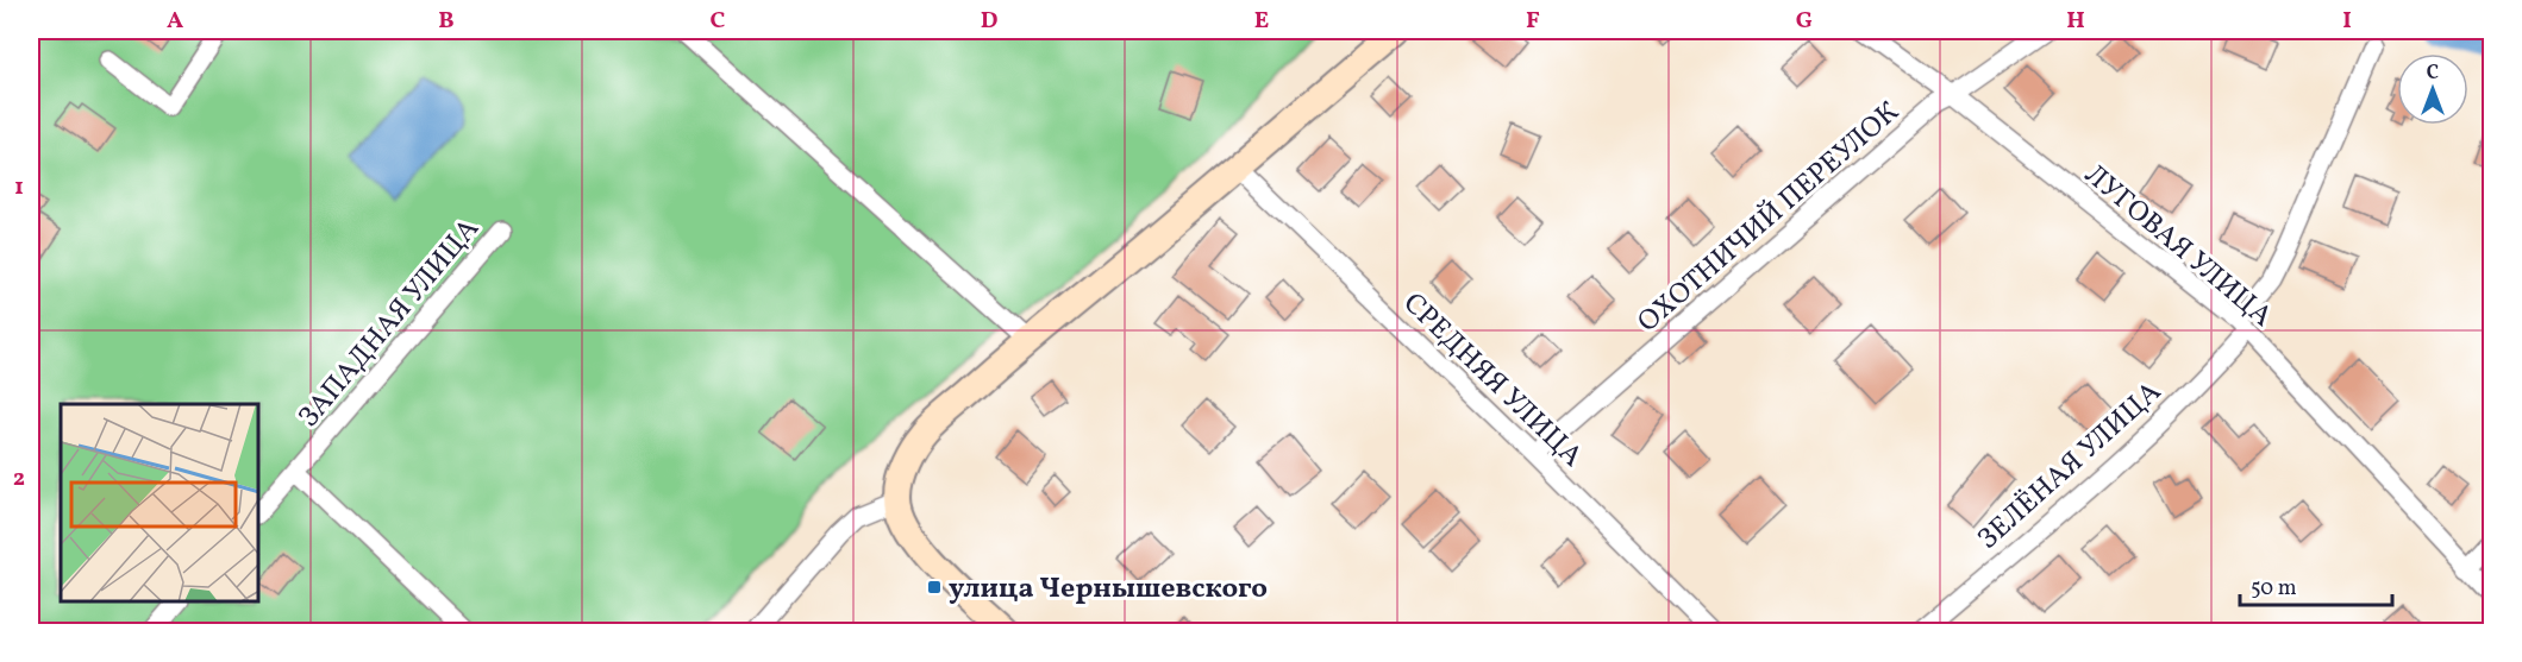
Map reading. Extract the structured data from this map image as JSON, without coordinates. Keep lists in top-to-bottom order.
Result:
{
  "streets": {
    "street": [
      "ОХОТНИЧИЙ ПЕРЕУЛОК",
      "ЛУГОВАЯ УЛИЦА",
      "ЗАПАДНАЯ УЛИЦА",
      "СРЕДНЯЯ УЛИЦА",
      "ЗЕЛЁНАЯ УЛИЦА"
    ]
  },
  "crossings": [
    ["ОХОТНИЧИЙ ПЕРЕУЛОК", "ЛУГОВАЯ УЛИЦА"],
    ["ОХОТНИЧИЙ ПЕРЕУЛОК", "СРЕДНЯЯ УЛИЦА"],
    ["ЛУГОВАЯ УЛИЦА", "ЗЕЛЁНАЯ УЛИЦА"]
  ],
  "places": {
    "transit": ["улица Чернышевского"]
  },
  "scale_bar": "50 m",
  "north": "top",
  "grid": {
    "columns": [
      "A",
      "B",
      "C",
      "D",
      "E",
      "F",
      "G",
      "H",
      "I"
    ],
    "rows": ["1", "2"]
  }
}
